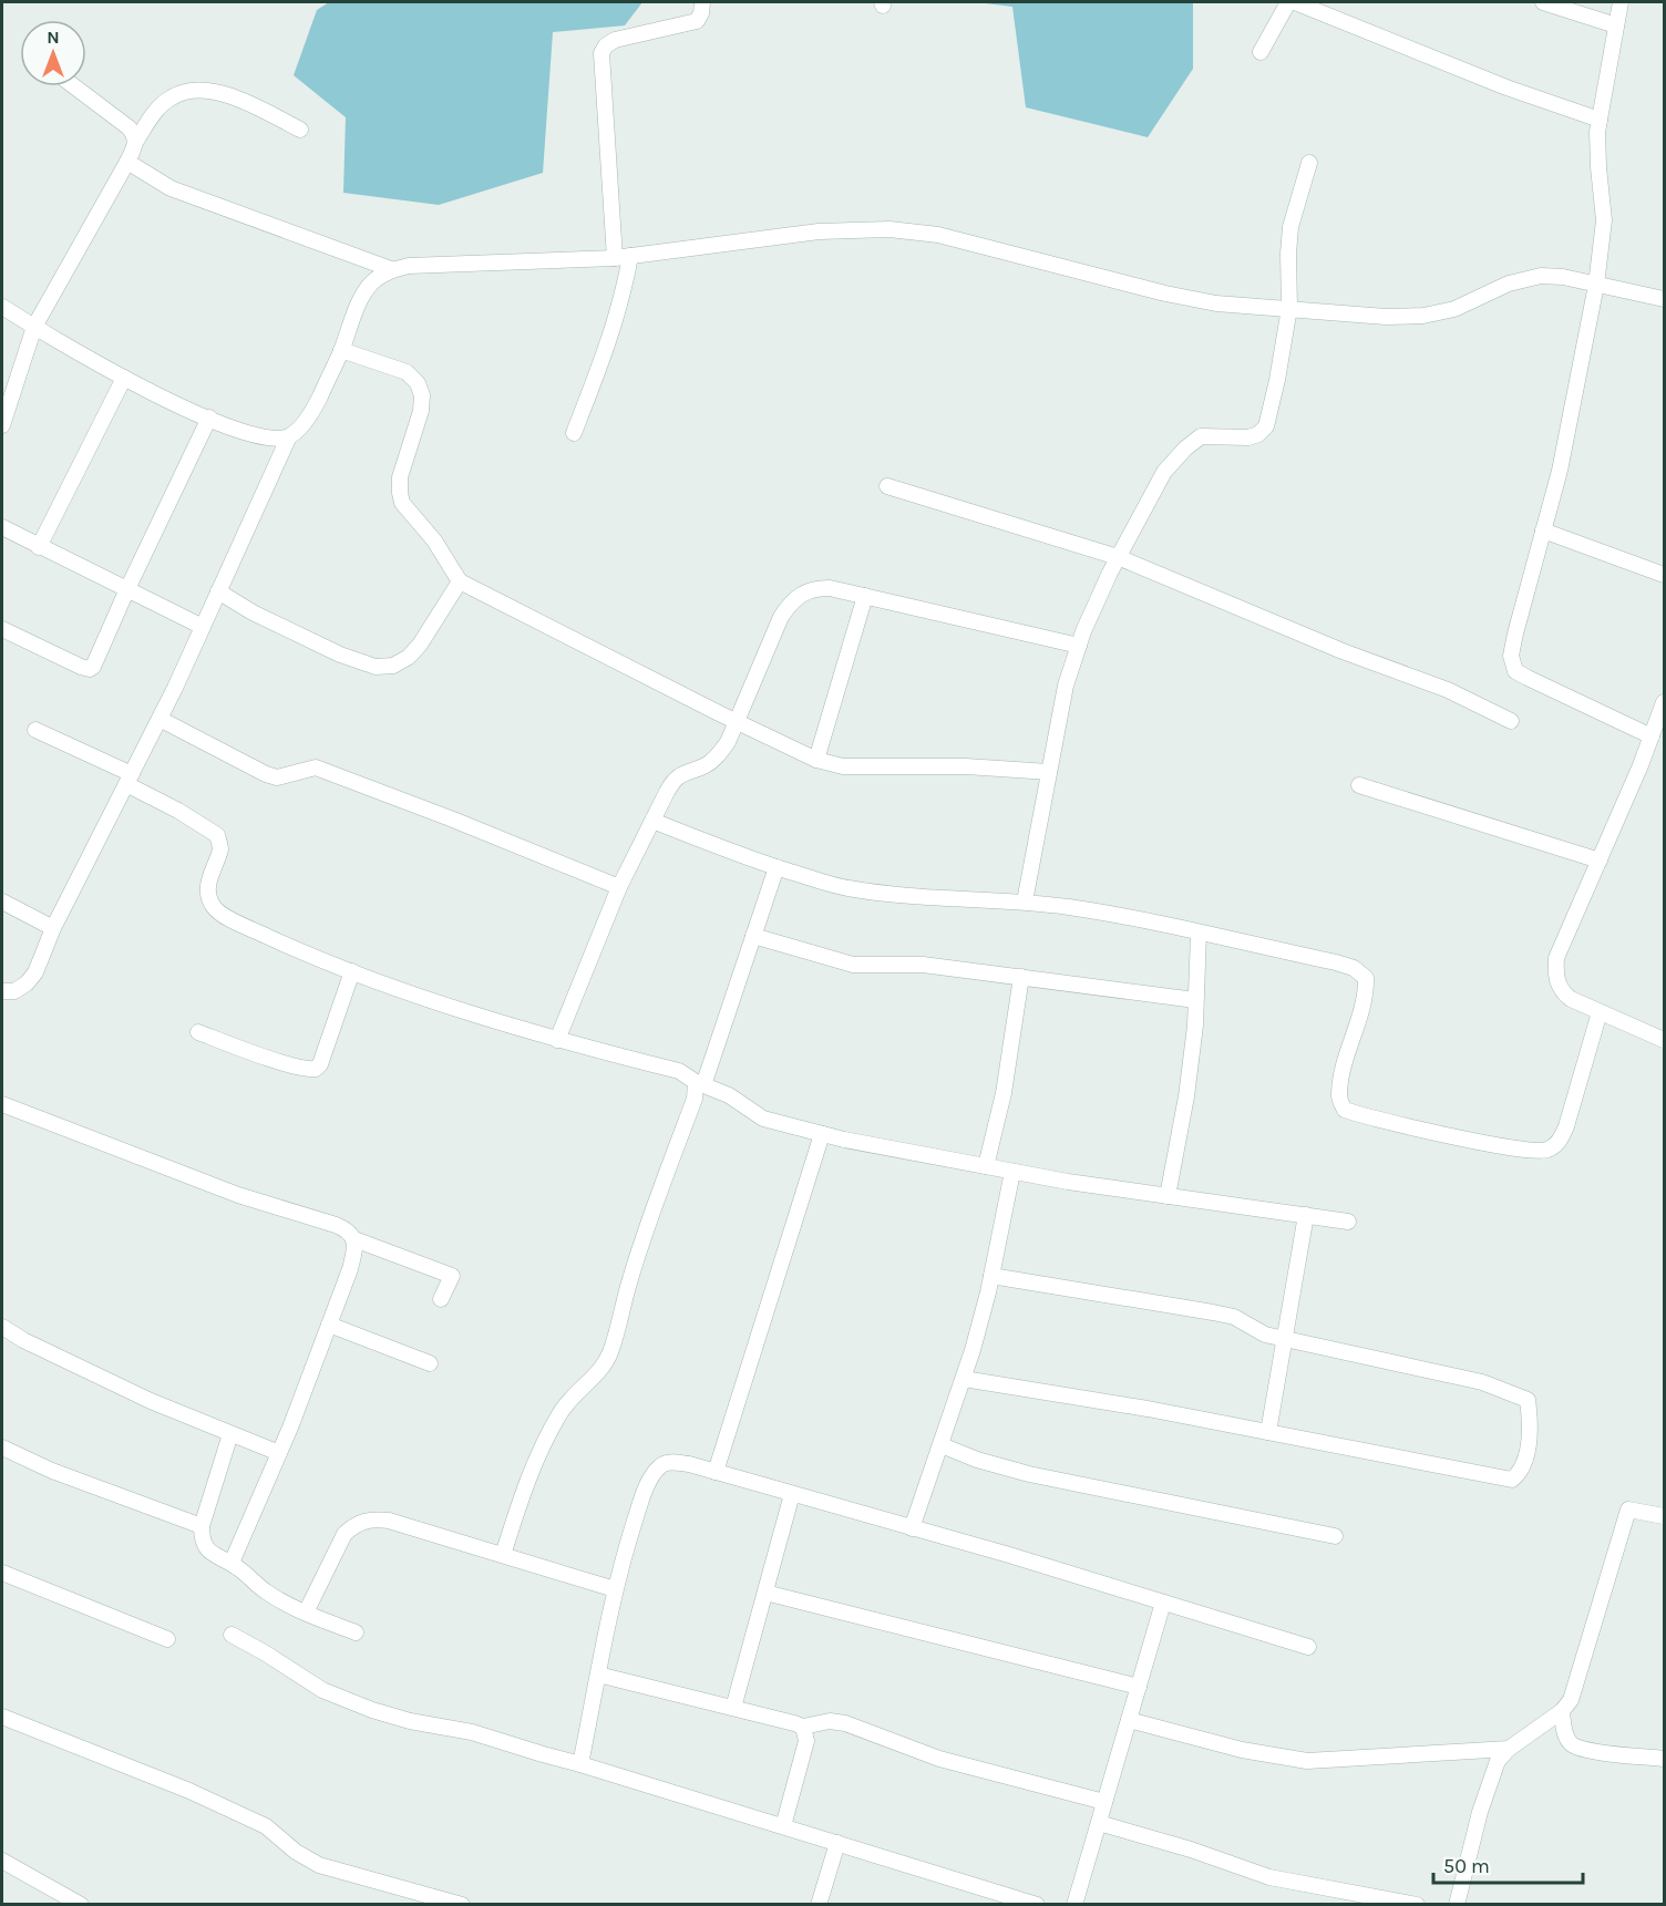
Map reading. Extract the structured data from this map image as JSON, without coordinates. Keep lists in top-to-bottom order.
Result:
{
  "scale_bar": "50 m",
  "north": "top"
}
